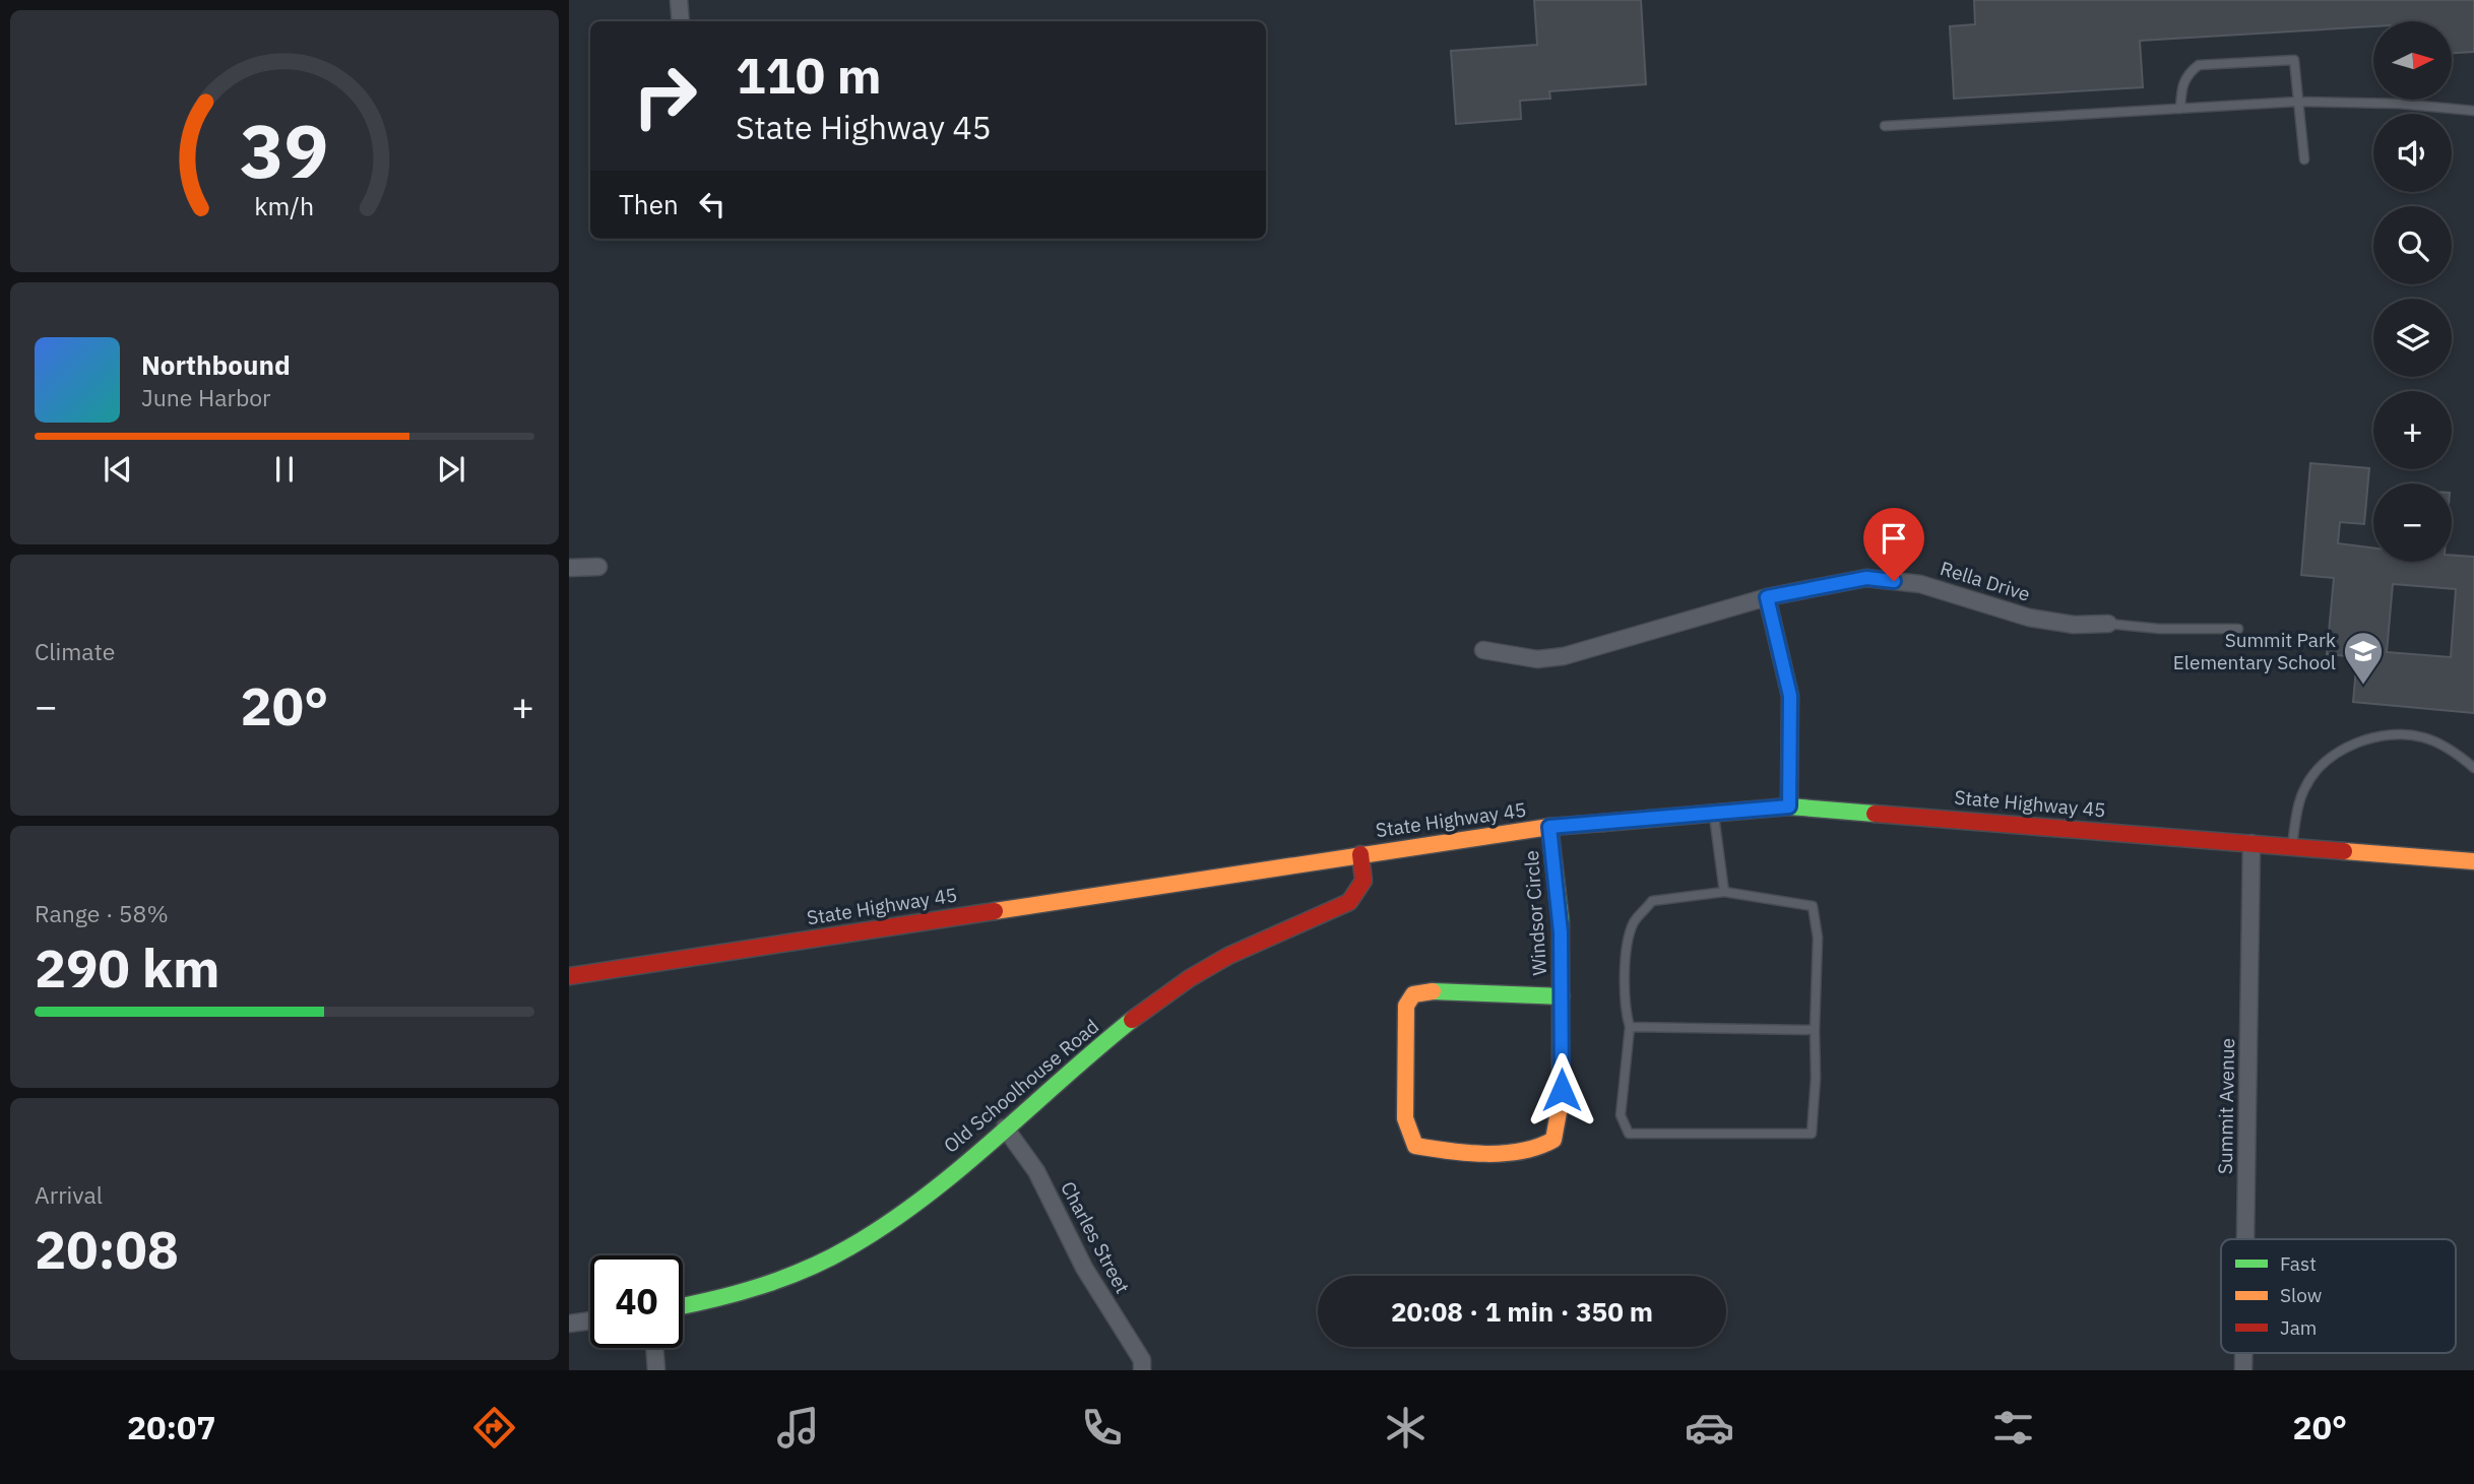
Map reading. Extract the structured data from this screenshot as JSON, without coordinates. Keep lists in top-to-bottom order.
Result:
{
  "streets": {
    "main road": ["State Highway 45", "Windsor Circle", "Old Schoolhouse Road"],
    "street": ["Rella Drive", "Summit Avenue", "Charles Street"]
  },
  "crossings": [
    ["State Highway 45", "Windsor Circle"],
    ["State Highway 45", "Old Schoolhouse Road"],
    ["State Highway 45", "Summit Avenue"],
    ["Old Schoolhouse Road", "Charles Street"]
  ],
  "places": {
    "school or university": ["Summit Park Elementary School"]
  },
  "legend": ["Fast", "Slow", "Jam"],
  "north": "right",
  "page": {
    "map_buttons": ["+", "−"],
    "turn": ["110 m", "State Highway 45"],
    "then": "Then",
    "song": ["Northbound", "June Harbor"],
    "tile": [
      "Climate",
      ["Range · 58%", "290 km"],
      ["Arrival", "20:08"]
    ],
    "heat": ["−", "20°", "+"],
    "limit": "40",
    "trip": "20:08 · 1 min · 350 m",
    "tabs": ["20:07", "20°"],
    "gauge": ["39", "km/h"]
  }
}
